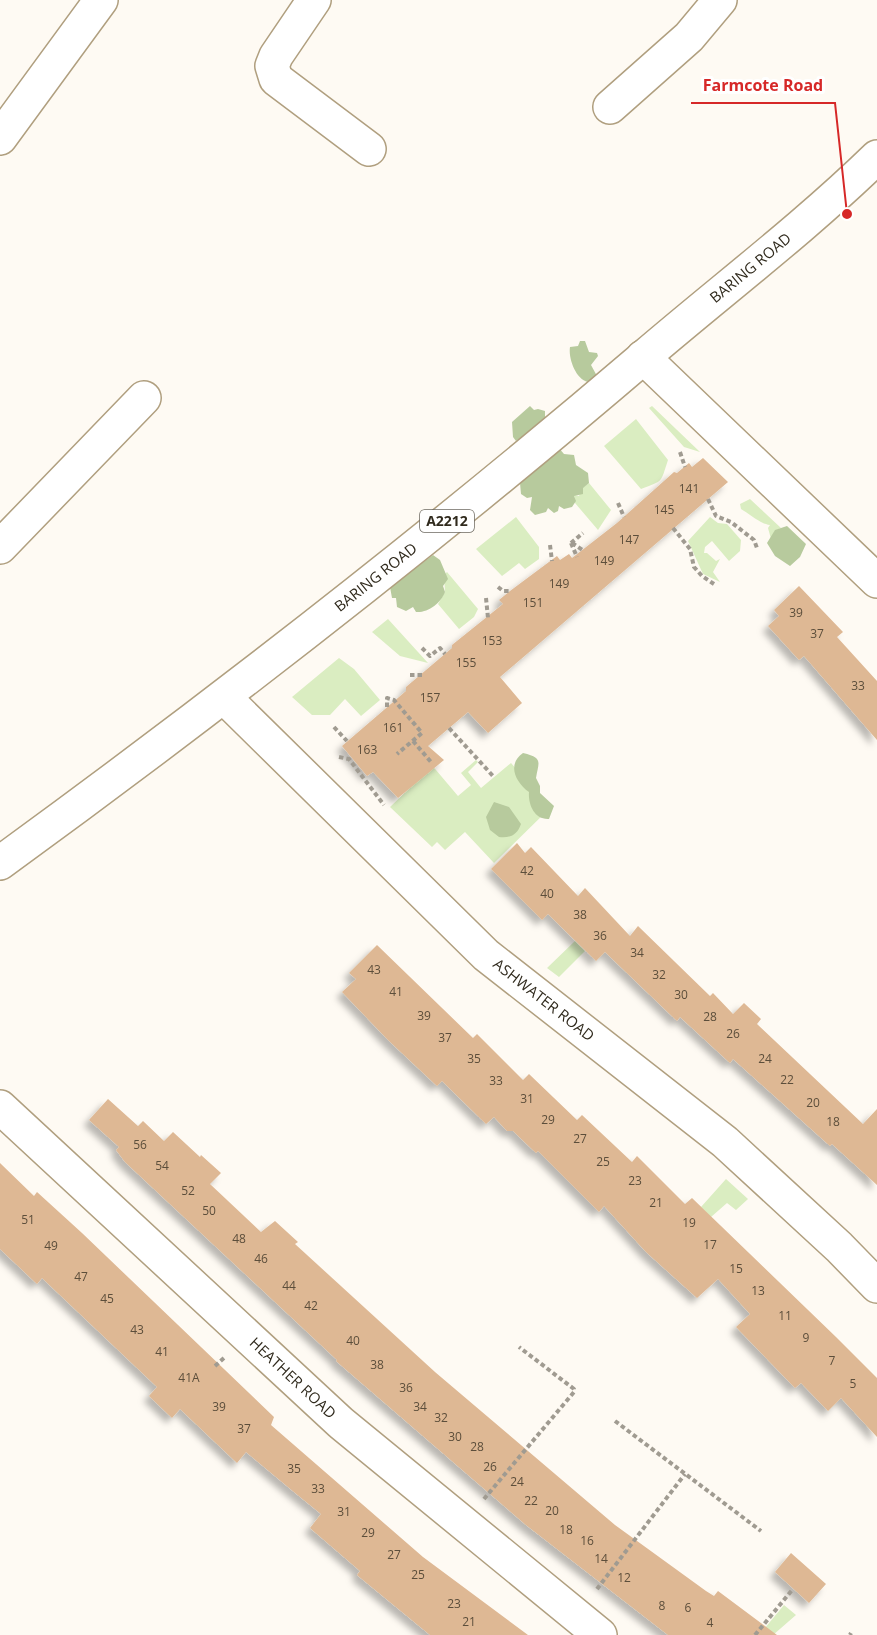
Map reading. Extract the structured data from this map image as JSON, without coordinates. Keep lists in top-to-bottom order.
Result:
{
  "streets": {
    "street": [
      "BARING ROAD",
      "A2212",
      "ASHWATER ROAD",
      "HEATHER ROAD"
    ]
  },
  "crossings": [
    ["BARING ROAD", "ASHWATER ROAD"]
  ],
  "places": ["Farmcote Road"],
  "house_numbers": [
    "141",
    "145",
    "147",
    "149",
    "149",
    "151",
    "39",
    "37",
    "153",
    "155",
    "33",
    "157",
    "161",
    "163",
    "42",
    "40",
    "38",
    "36",
    "34",
    "43",
    "32",
    "41",
    "30",
    "39",
    "28",
    "26",
    "37",
    "35",
    "24",
    "22",
    "33",
    "31",
    "20",
    "29",
    "18",
    "27",
    "56",
    "25",
    "54",
    "23",
    "52",
    "21",
    "50",
    "51",
    "19",
    "48",
    "17",
    "49",
    "46",
    "15",
    "47",
    "44",
    "13",
    "45",
    "42",
    "11",
    "43",
    "9",
    "40",
    "41",
    "7",
    "38",
    "41A",
    "5",
    "36",
    "39",
    "34",
    "32",
    "37",
    "30",
    "28",
    "26",
    "35",
    "24",
    "33",
    "22",
    "20",
    "31",
    "18",
    "29",
    "16",
    "27",
    "14",
    "25",
    "12",
    "23",
    "8",
    "6",
    "21",
    "4"
  ]
}
